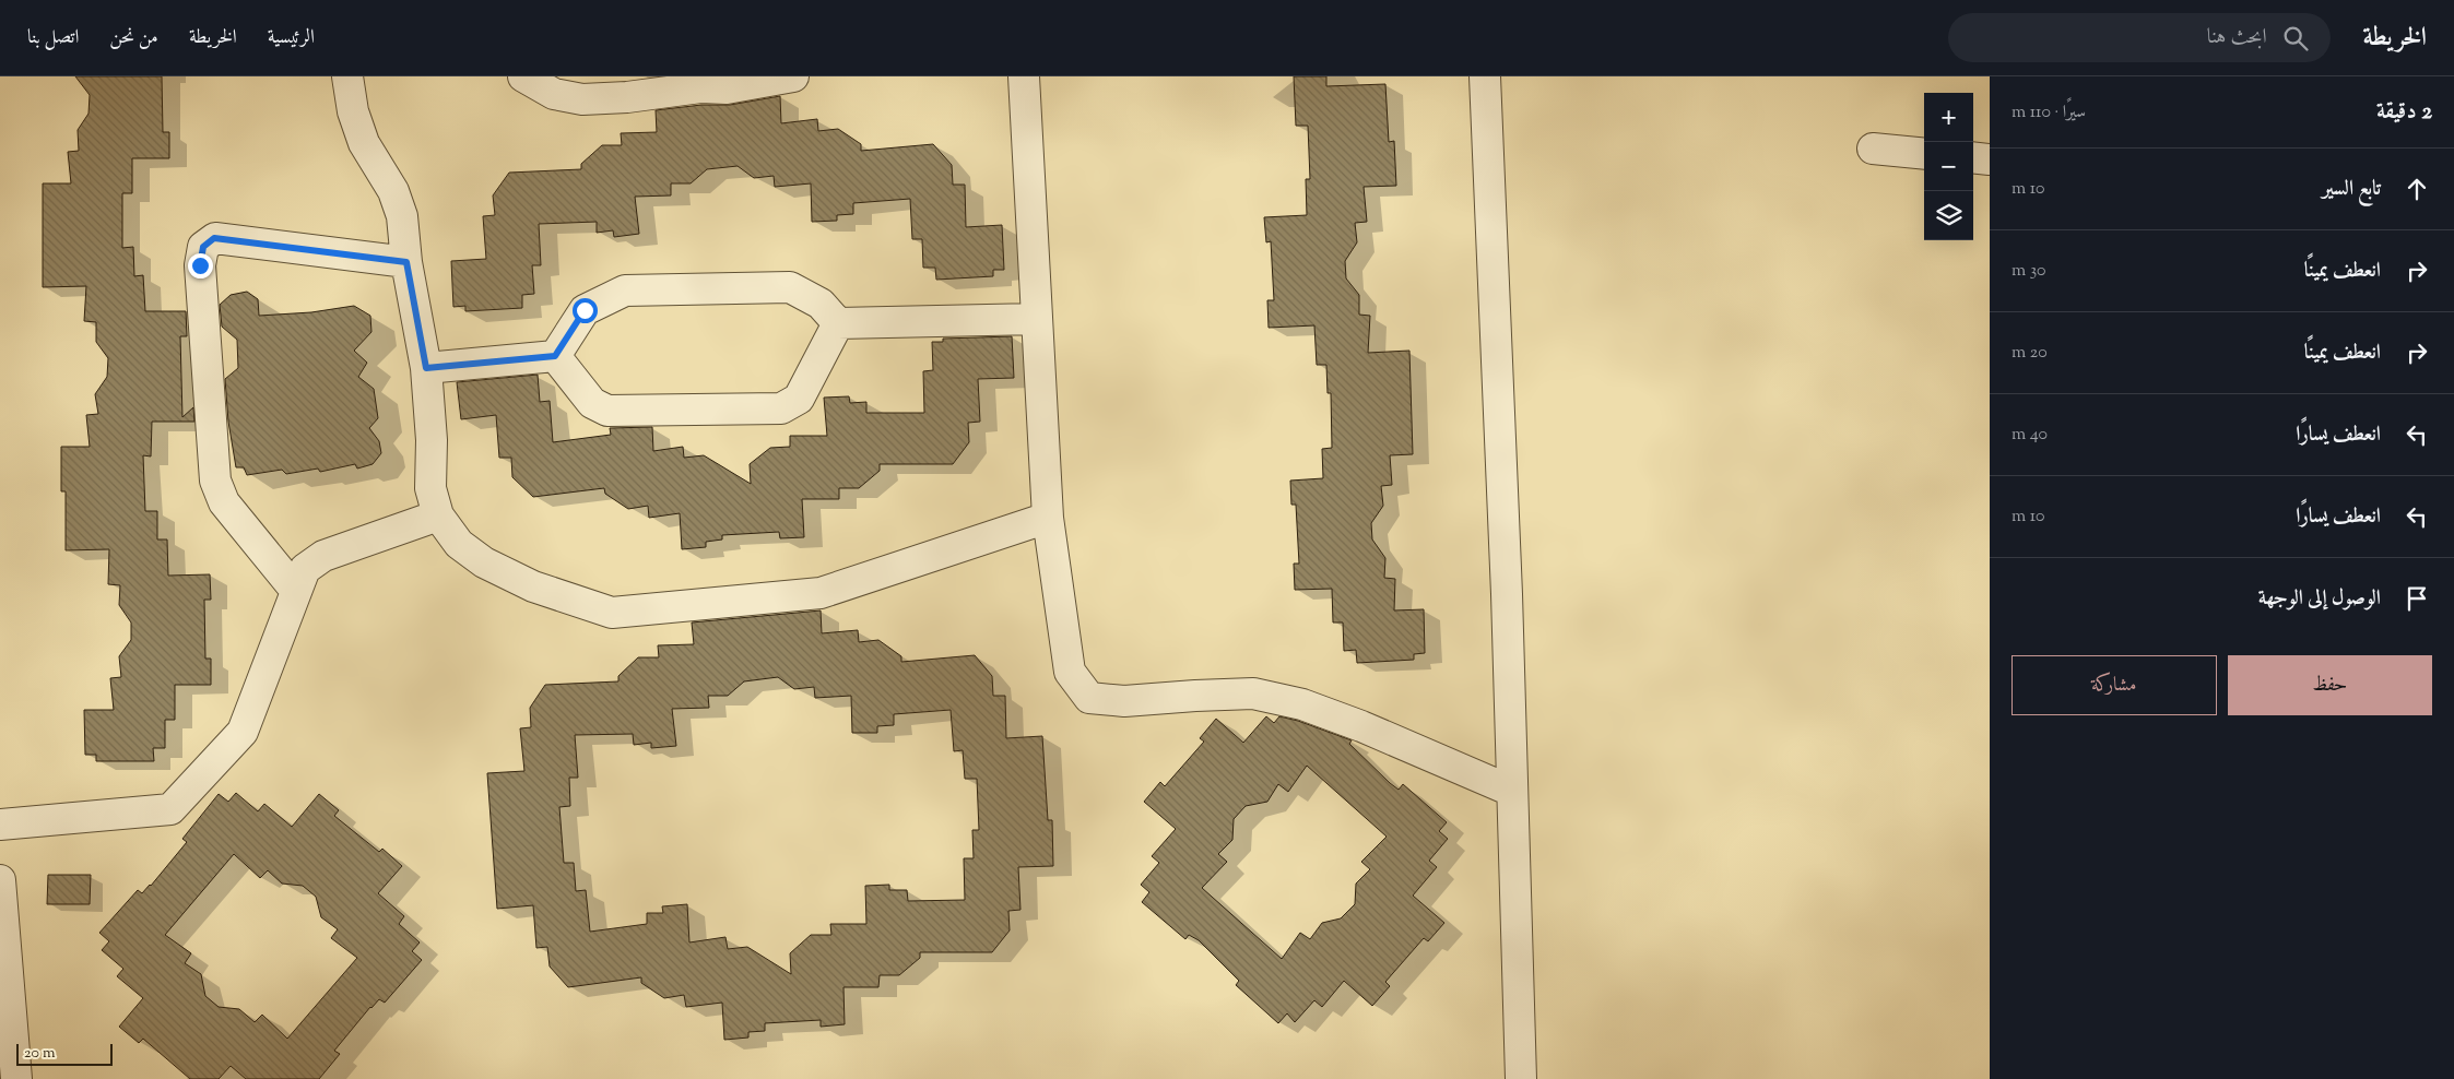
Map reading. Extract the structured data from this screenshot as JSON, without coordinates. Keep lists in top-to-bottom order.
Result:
{
  "scale_bar": "20 m",
  "page": {
    "header": "الخريطة",
    "search": "ابحث هنا",
    "nav": [
      "الرئيسية",
      "الخريطة",
      "من نحن",
      "اتصل بنا"
    ],
    "heading": ["2 دقيقة", "سيرًا · 110 m"],
    "map_buttons": ["+", "−"],
    "list": [
      ["تابع السير", "10 m"],
      ["انعطف يمينًا", "30 m"],
      ["انعطف يمينًا", "20 m"],
      ["انعطف يسارًا", "40 m"],
      ["انعطف يسارًا", "10 m"],
      "الوصول إلى الوجهة"
    ],
    "buttons": ["حفظ", "مشاركة"],
    "scale": "20 m"
  }
}
